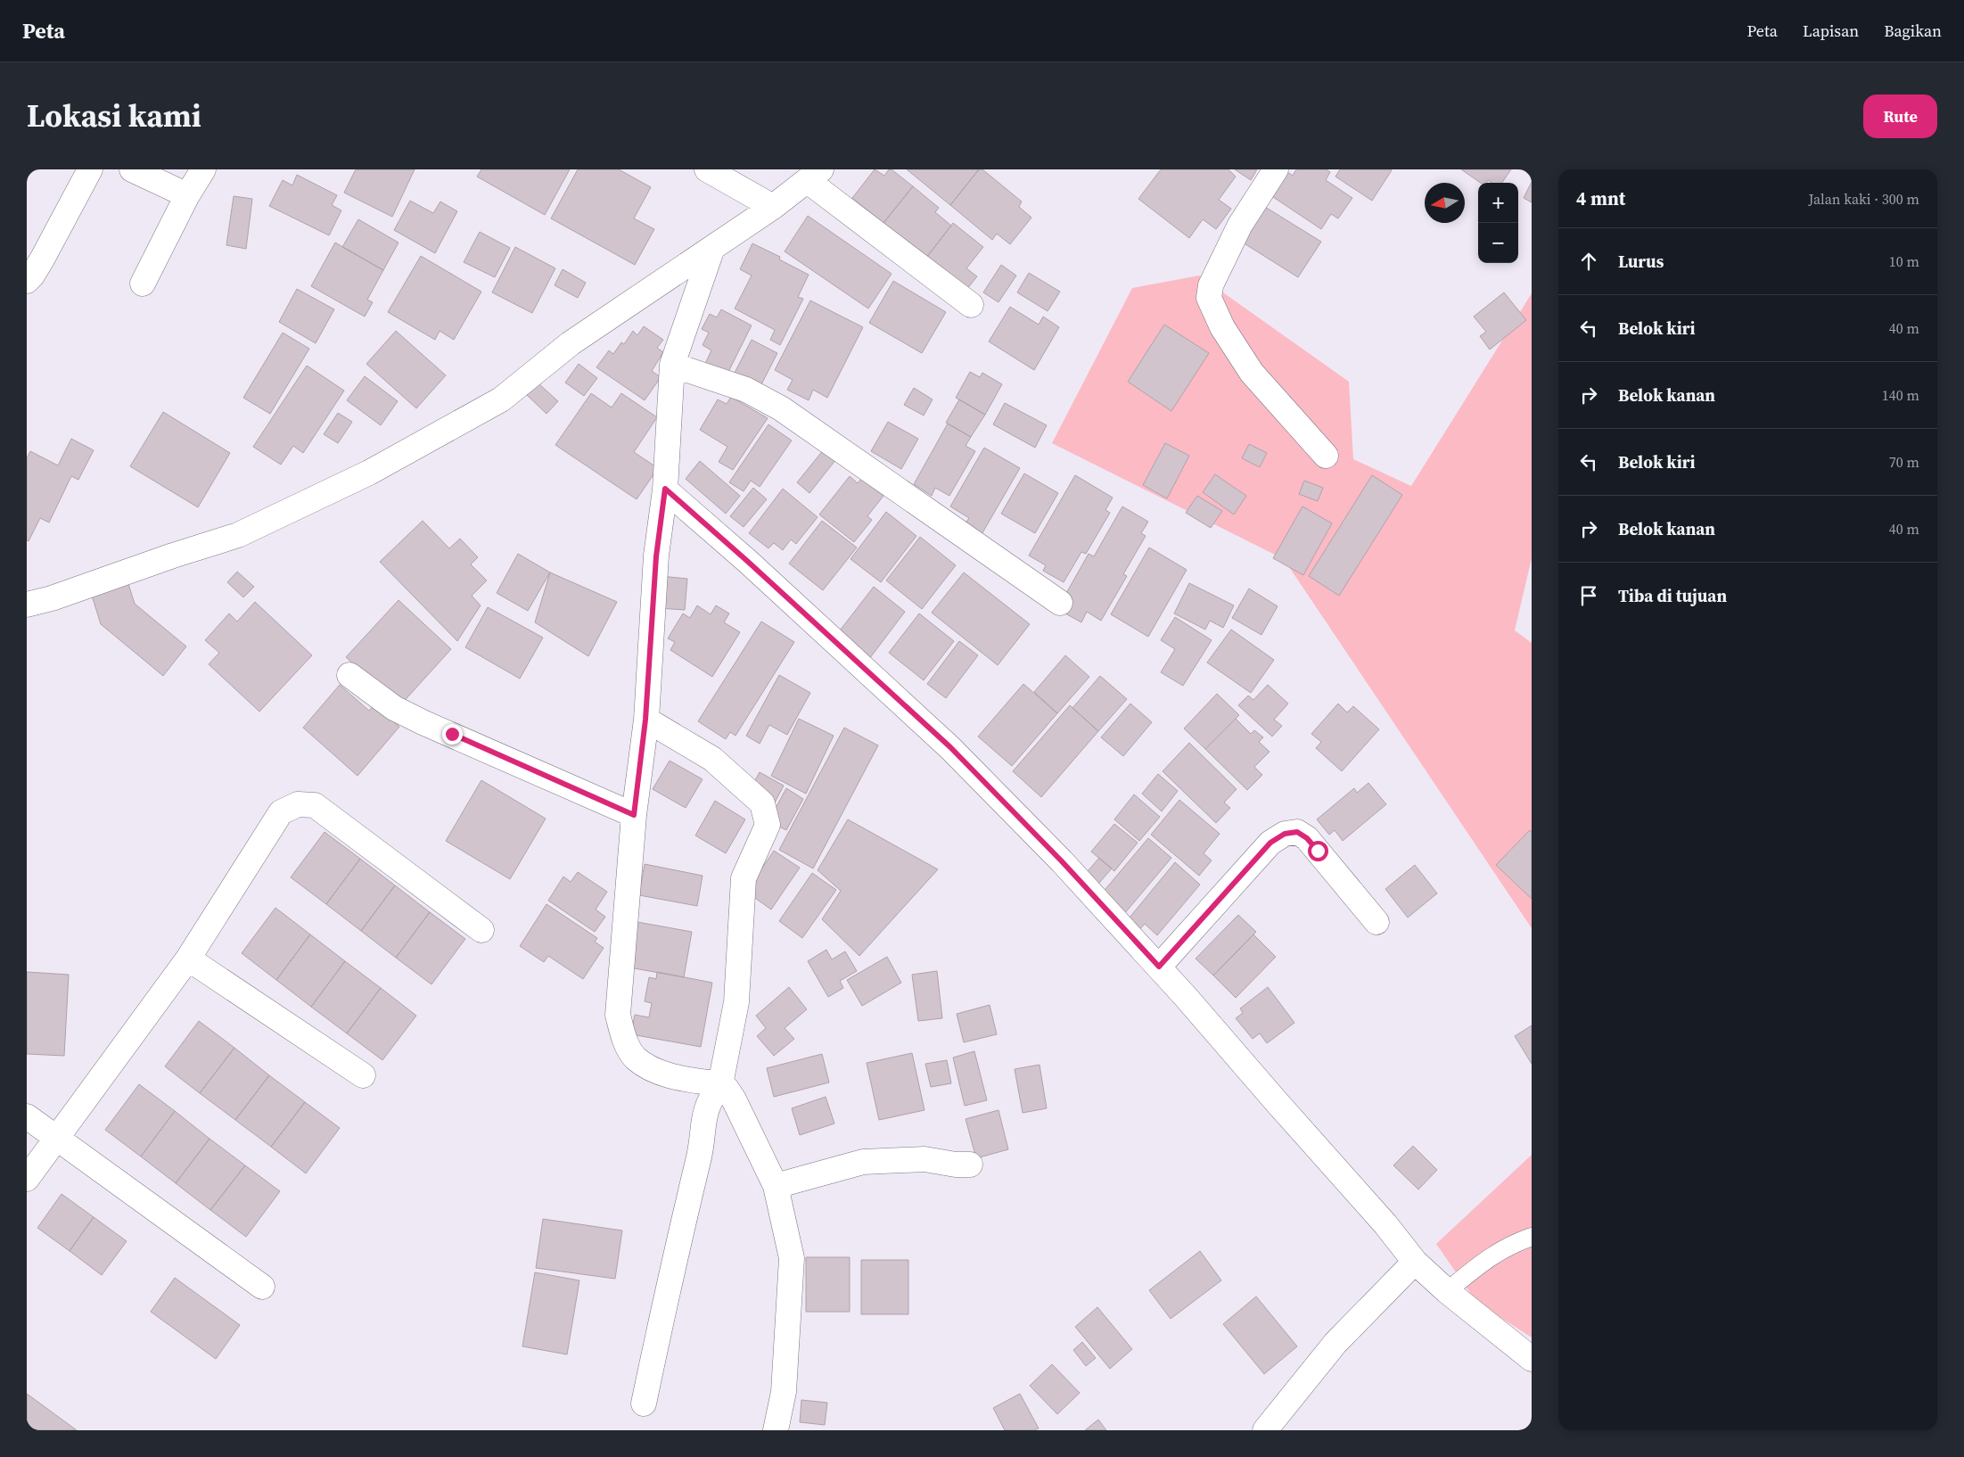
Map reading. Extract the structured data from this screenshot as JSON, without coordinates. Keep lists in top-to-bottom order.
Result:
{
  "north": "left",
  "page": {
    "header": "Peta",
    "nav": ["Peta", "Lapisan", "Bagikan"],
    "title": "Lokasi kami",
    "buttons": "Rute",
    "heading": ["4 mnt", "Jalan kaki · 300 m"],
    "map_buttons": ["+", "−"],
    "list": [
      ["Lurus", "10 m"],
      ["Belok kiri", "40 m"],
      ["Belok kanan", "140 m"],
      ["Belok kiri", "70 m"],
      ["Belok kanan", "40 m"],
      "Tiba di tujuan"
    ]
  }
}
